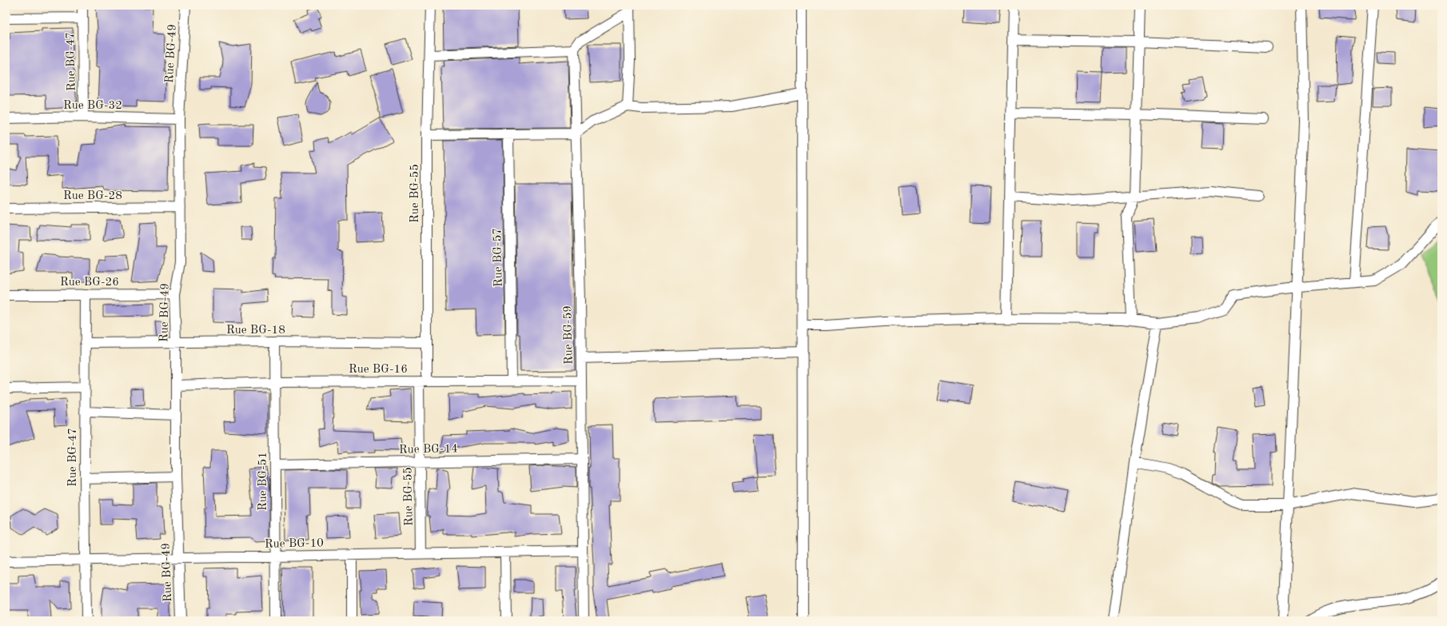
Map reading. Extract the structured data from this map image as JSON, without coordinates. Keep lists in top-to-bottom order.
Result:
{
  "streets": {
    "street": [
      "Rue BG-49",
      "Rue BG-47",
      "Rue BG-32",
      "Rue BG-55",
      "Rue BG-28",
      "Rue BG-57",
      "Rue BG-26",
      "Rue BG-18",
      "Rue BG-59",
      "Rue BG-16",
      "Rue BG-14",
      "Rue BG-51",
      "Rue BG-10"
    ]
  },
  "crossings": [
    ["Rue BG-49", "Rue BG-32"],
    ["Rue BG-49", "Rue BG-28"],
    ["Rue BG-49", "Rue BG-26"],
    ["Rue BG-49", "Rue BG-18"],
    ["Rue BG-49", "Rue BG-16"],
    ["Rue BG-49", "Rue BG-10"],
    ["Rue BG-47", "Rue BG-32"],
    ["Rue BG-47", "Rue BG-26"],
    ["Rue BG-47", "Rue BG-18"],
    ["Rue BG-47", "Rue BG-10"],
    ["Rue BG-55", "Rue BG-18"],
    ["Rue BG-55", "Rue BG-16"],
    ["Rue BG-55", "Rue BG-14"],
    ["Rue BG-55", "Rue BG-10"],
    ["Rue BG-57", "Rue BG-16"],
    ["Rue BG-18", "Rue BG-51"],
    ["Rue BG-59", "Rue BG-16"],
    ["Rue BG-59", "Rue BG-14"],
    ["Rue BG-59", "Rue BG-10"],
    ["Rue BG-16", "Rue BG-51"],
    ["Rue BG-14", "Rue BG-51"],
    ["Rue BG-51", "Rue BG-10"]
  ]
}
